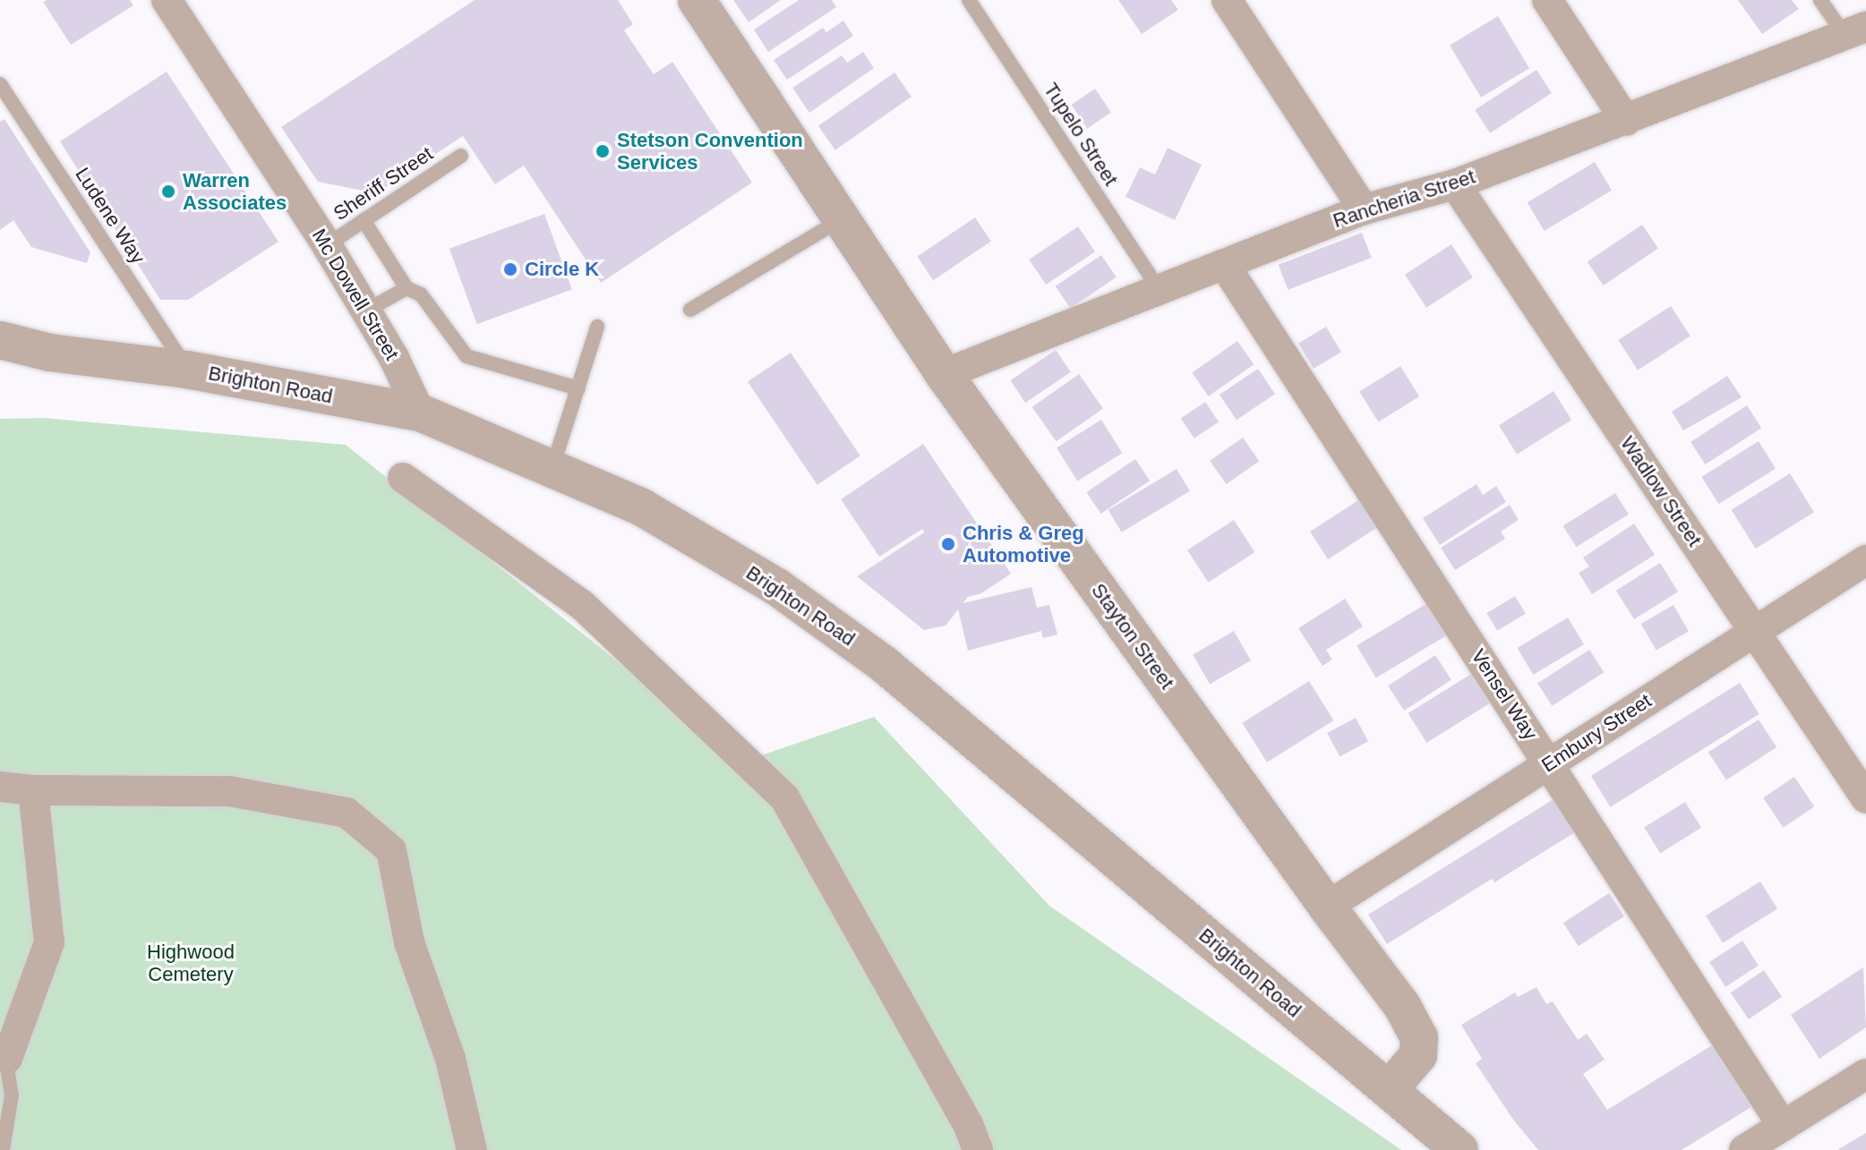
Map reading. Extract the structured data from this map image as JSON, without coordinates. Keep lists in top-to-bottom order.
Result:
{
  "streets": {
    "street": [
      "Rancheria Street",
      "Mc Dowell Street",
      "Brighton Road",
      "Wadlow Street",
      "Stayton Street",
      "Vensel Way",
      "Embury Street"
    ],
    "lane": ["Tupelo Street", "Sheriff Street", "Ludene Way"]
  },
  "crossings": [
    ["Tupelo Street", "Rancheria Street"],
    ["Sheriff Street", "Mc Dowell Street"],
    ["Rancheria Street", "Wadlow Street"],
    ["Rancheria Street", "Stayton Street"],
    ["Rancheria Street", "Vensel Way"],
    ["Ludene Way", "Brighton Road"],
    ["Mc Dowell Street", "Brighton Road"],
    ["Brighton Road", "Stayton Street"],
    ["Wadlow Street", "Embury Street"],
    ["Stayton Street", "Embury Street"],
    ["Vensel Way", "Embury Street"]
  ],
  "parks": ["Highwood Cemetery"],
  "places": [
    "Stetson Convention Services",
    "Warren Associates",
    "Circle K",
    "Chris & Greg Automotive"
  ]
}
